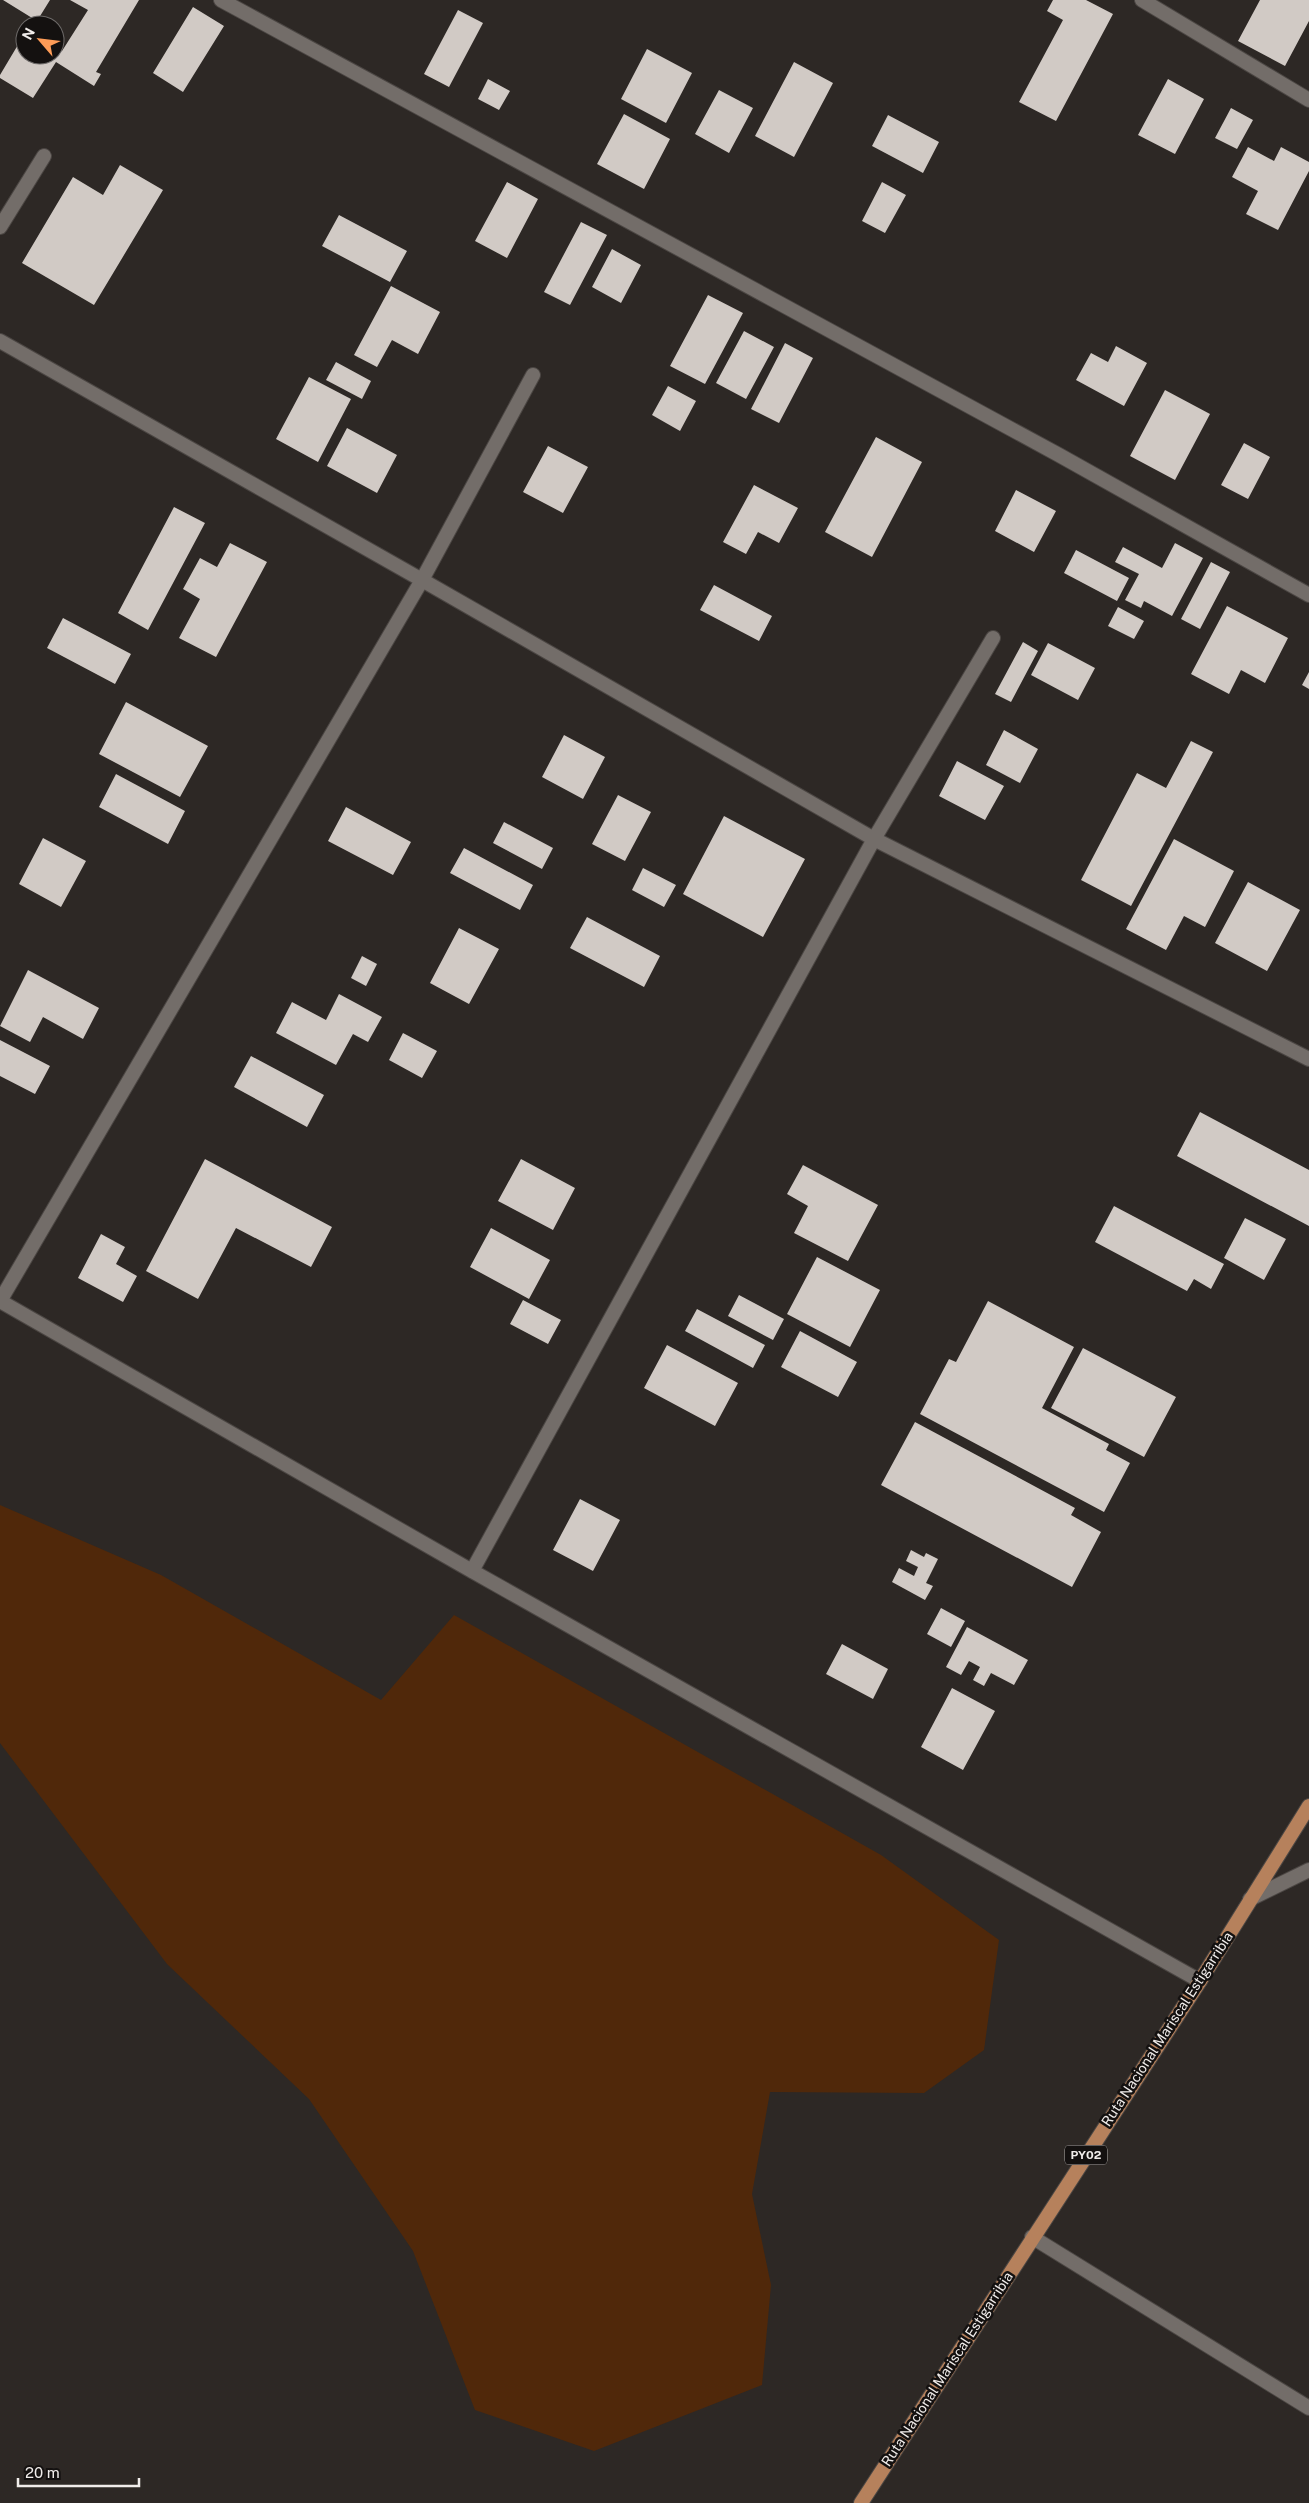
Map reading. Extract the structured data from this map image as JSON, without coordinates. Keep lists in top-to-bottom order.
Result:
{
  "streets": {
    "main road": ["Ruta Nacional Mariscal Estigarribia", "PY02"]
  },
  "scale_bar": "20 m",
  "north": "top left"
}
